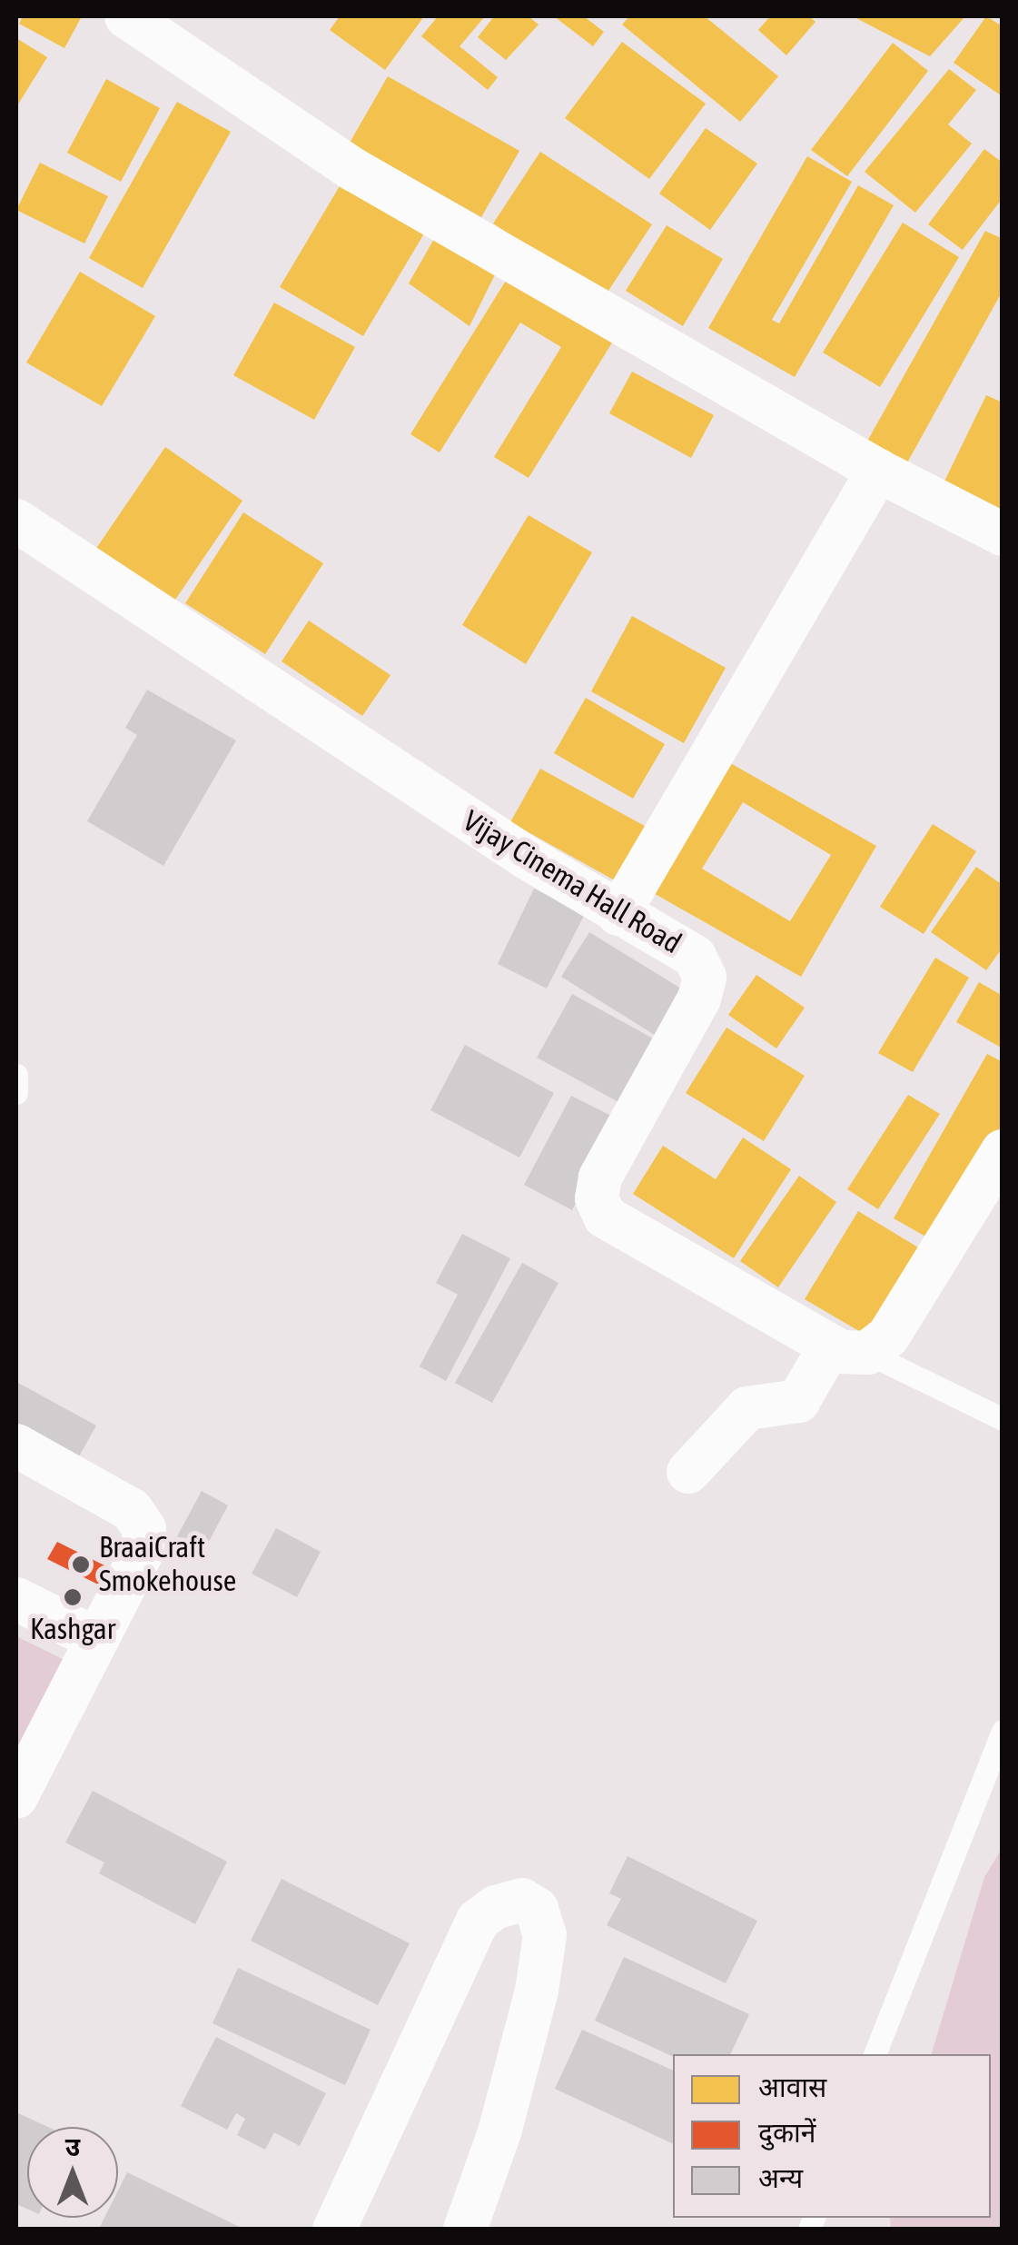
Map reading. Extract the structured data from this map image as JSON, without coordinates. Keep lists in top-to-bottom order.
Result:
{
  "streets": {
    "street": ["Vijay Cinema Hall Road"]
  },
  "places": ["BraaiCraft Smokehouse", "Kashgar"],
  "legend": ["आवास", "दुकानें", "अन्य"],
  "north": "top"
}
